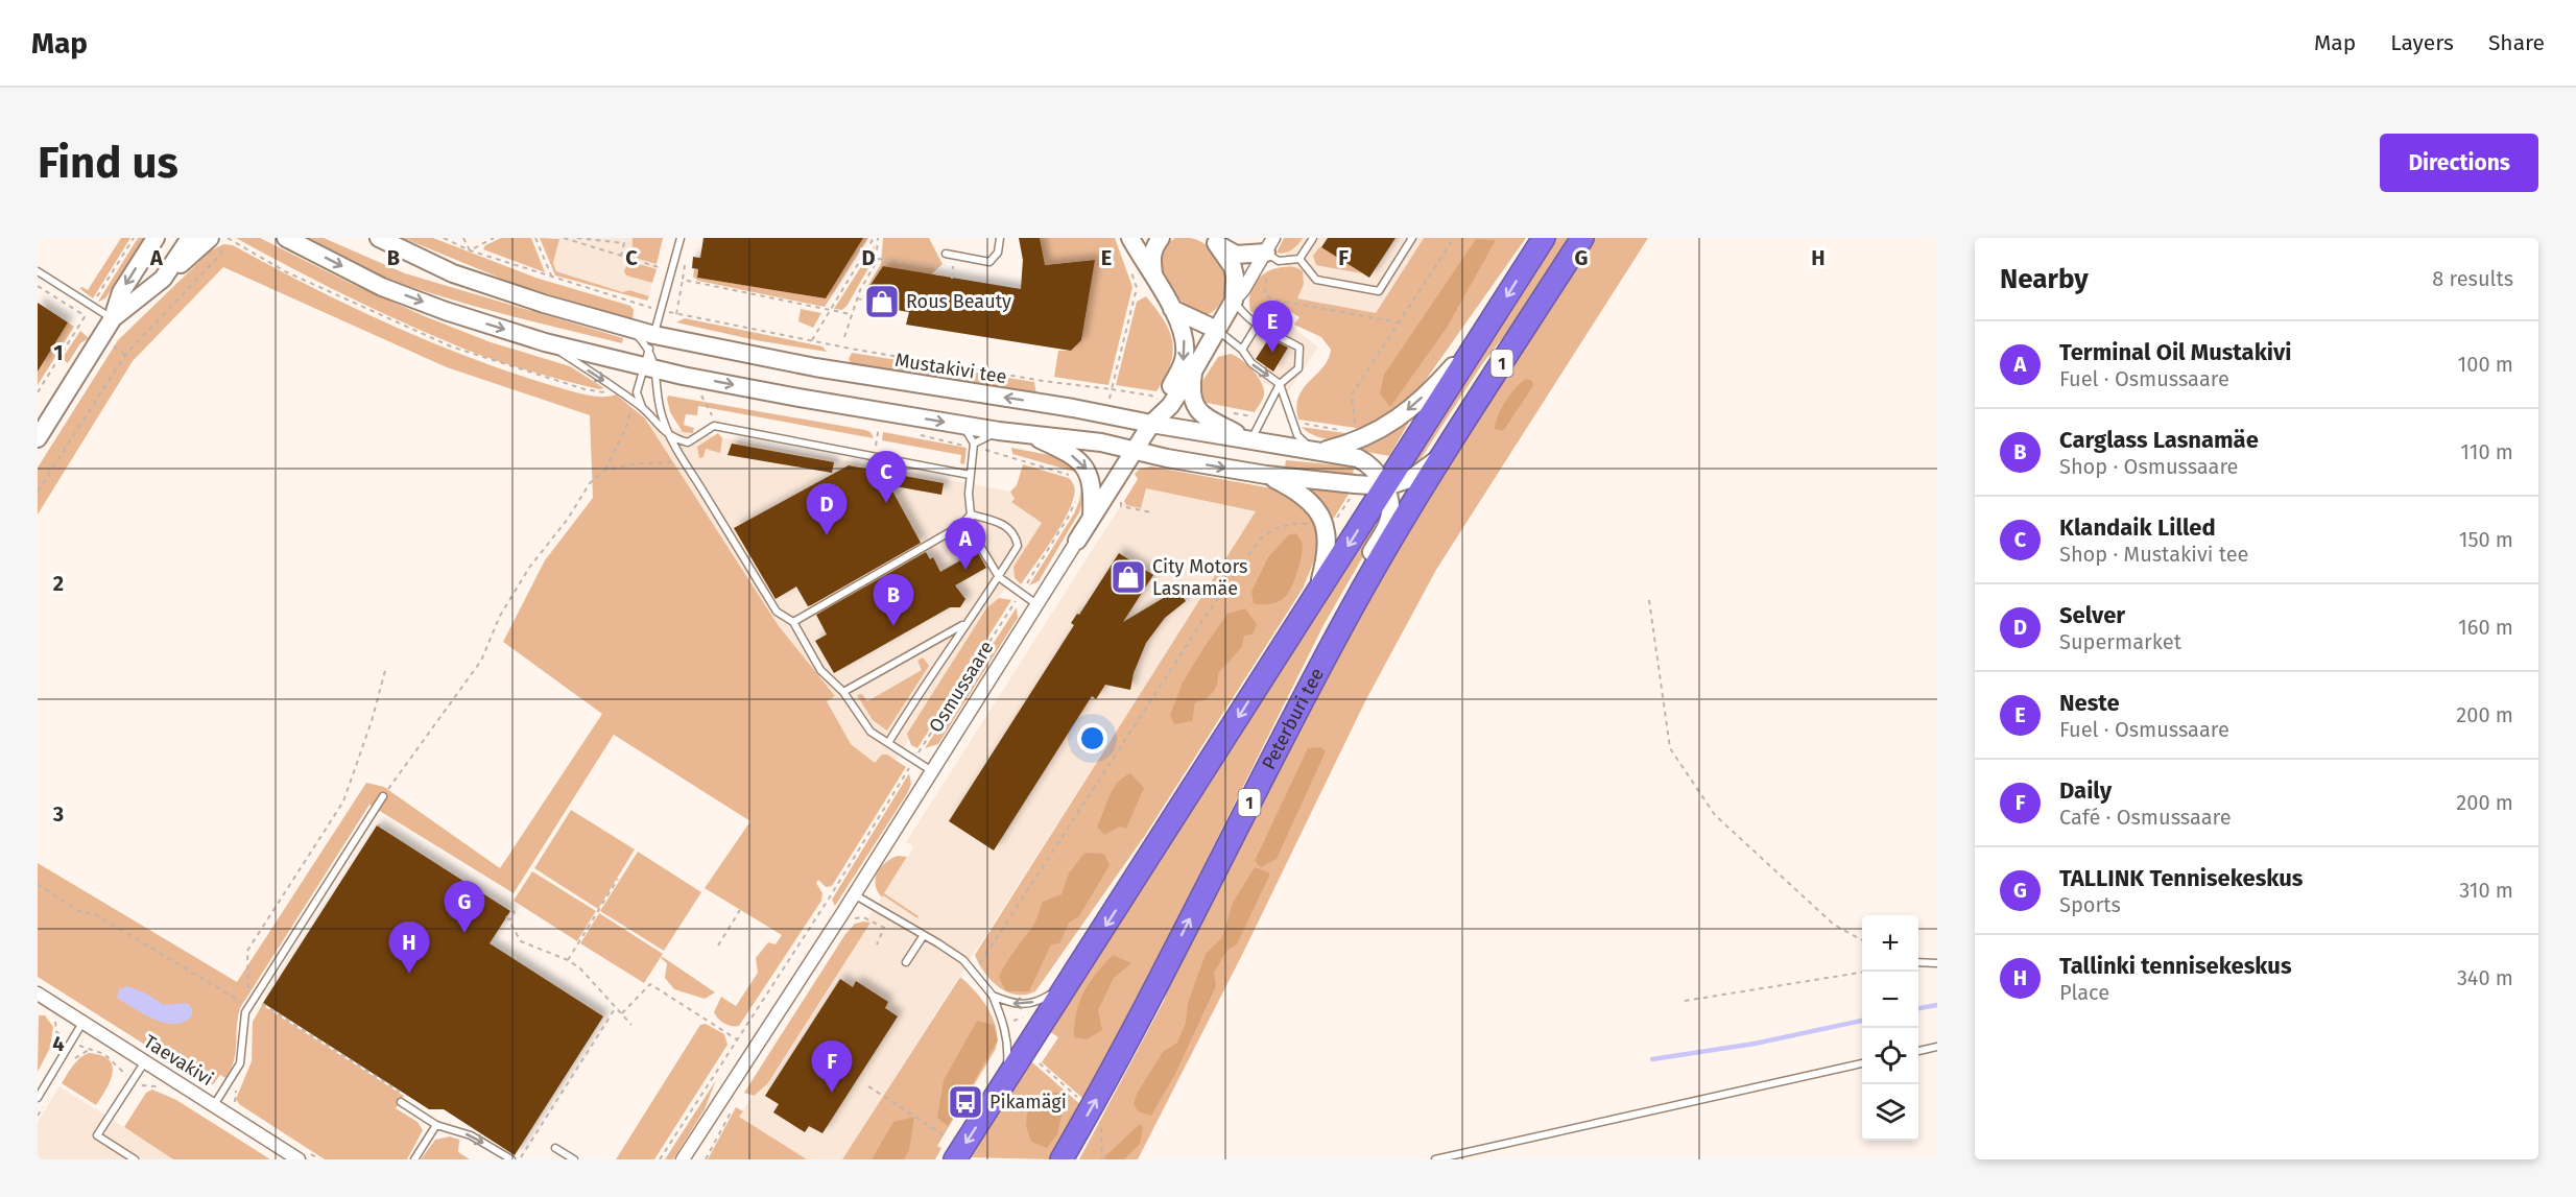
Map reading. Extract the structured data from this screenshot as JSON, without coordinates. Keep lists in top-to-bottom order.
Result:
{
  "streets": {
    "highway": ["1", "Peterburi tee"],
    "main road": ["Mustakivi tee", "Osmussaare"],
    "street": ["Taevakivi"]
  },
  "crossings": [
    ["1", "Mustakivi tee"],
    ["1", "Peterburi tee"],
    ["Mustakivi tee", "Osmussaare"],
    ["Mustakivi tee", "Peterburi tee"]
  ],
  "places": {
    "shop": ["Rous Beauty", "City Motors Lasnamäe"],
    "bus stop": ["Pikamägi"]
  },
  "page": {
    "header": "Map",
    "nav": ["Map", "Layers", "Share"],
    "buttons": "Directions",
    "title": "Find us",
    "heading": ["Nearby", "8 results"],
    "pins": [
      "E",
      "C",
      "D",
      "A",
      "B",
      "G",
      "H",
      "F"
    ],
    "list": [
      {
        "mark": "A",
        "name": "Terminal Oil Mustakivi",
        "note": "Fuel · Osmussaare",
        "value": "100 m"
      },
      {
        "mark": "B",
        "name": "Carglass Lasnamäe",
        "note": "Shop · Osmussaare",
        "value": "110 m"
      },
      {
        "mark": "C",
        "name": "Klandaik Lilled",
        "note": "Shop · Mustakivi tee",
        "value": "150 m"
      },
      {
        "mark": "D",
        "name": "Selver",
        "note": "Supermarket",
        "value": "160 m"
      },
      {
        "mark": "E",
        "name": "Neste",
        "note": "Fuel · Osmussaare",
        "value": "200 m"
      },
      {
        "mark": "F",
        "name": "Daily",
        "note": "Café · Osmussaare",
        "value": "200 m"
      },
      {
        "mark": "G",
        "name": "TALLINK Tennisekeskus",
        "note": "Sports",
        "value": "310 m"
      },
      {
        "mark": "H",
        "name": "Tallinki tennisekeskus",
        "note": "Place",
        "value": "340 m"
      }
    ],
    "map_buttons": ["+", "−"]
  },
  "grid": {
    "columns": [
      "A",
      "B",
      "C",
      "D",
      "E",
      "F",
      "G",
      "H"
    ],
    "rows": [
      "1",
      "2",
      "3",
      "4"
    ]
  }
}
